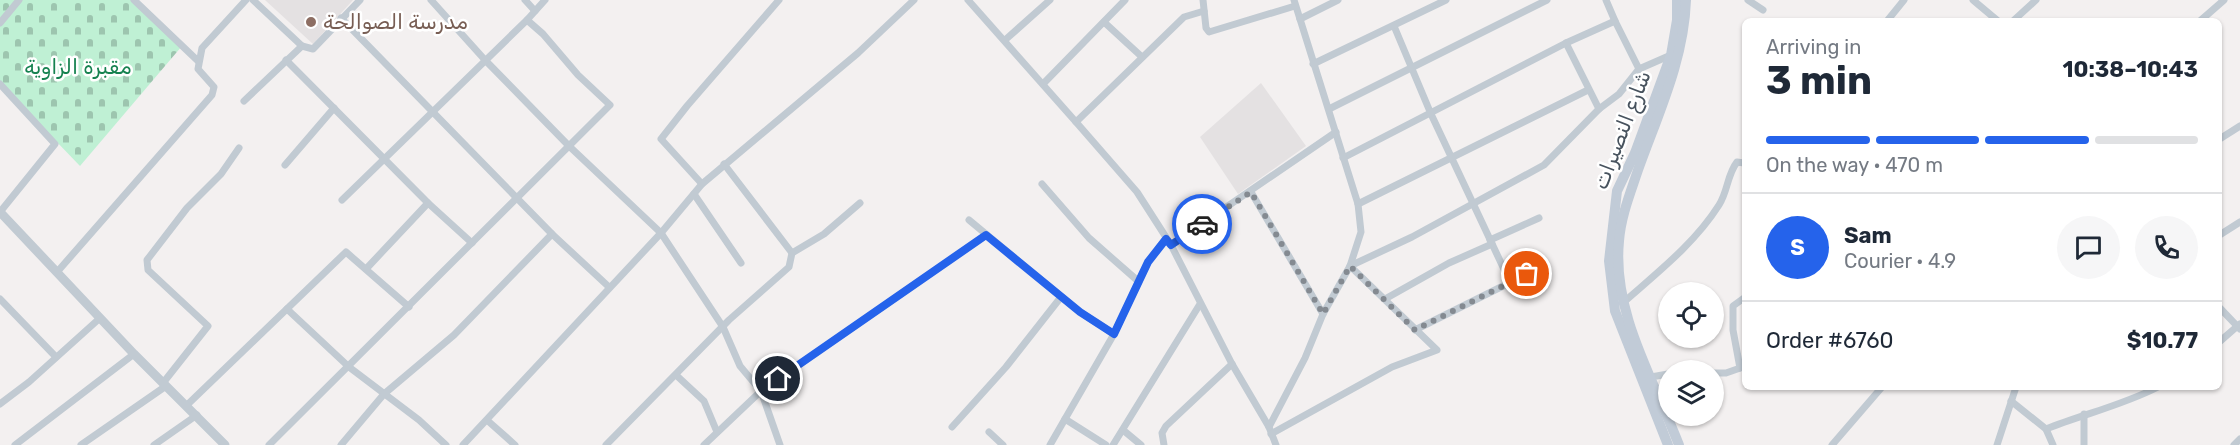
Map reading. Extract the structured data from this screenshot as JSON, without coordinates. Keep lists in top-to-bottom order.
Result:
{
  "streets": {
    "main road": ["شارع النصيرات"]
  },
  "parks": ["مقبرة الزاوية"],
  "places": ["مدرسة الصوالحة"],
  "page": {
    "heading": ["3 min", "Arriving in", "10:38–10:43"],
    "panel": [
      "Sam",
      "Courier · 4.9",
      "Order #6760",
      "$10.77"
    ],
    "bar": "On the way · 470 m",
    "round": "S"
  }
}
